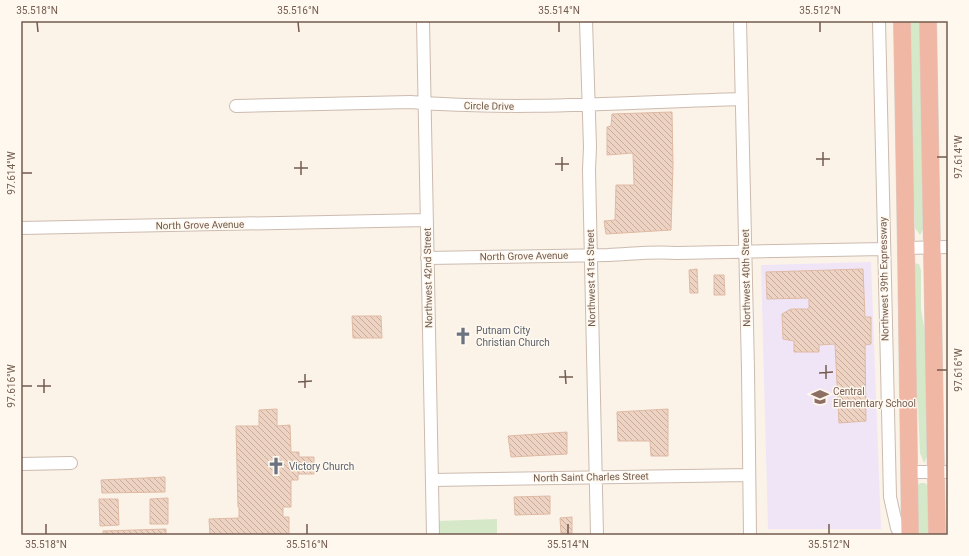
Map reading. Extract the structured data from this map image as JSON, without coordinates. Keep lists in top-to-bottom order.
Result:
{
  "streets": {
    "street": [
      "Circle Drive",
      "North Grove Avenue",
      "Northwest 42nd Street",
      "Northwest 41st Street",
      "Northwest 40th Street",
      "Northwest 39th Expressway",
      "North Saint Charles Street"
    ]
  },
  "crossings": [
    ["Circle Drive", "Northwest 42nd Street"],
    ["Circle Drive", "Northwest 41st Street"],
    ["Circle Drive", "Northwest 40th Street"],
    ["North Grove Avenue", "Northwest 42nd Street"],
    ["North Grove Avenue", "Northwest 41st Street"],
    ["North Grove Avenue", "Northwest 40th Street"],
    ["North Grove Avenue", "Northwest 39th Expressway"],
    ["Northwest 42nd Street", "North Saint Charles Street"],
    ["Northwest 41st Street", "North Saint Charles Street"],
    ["Northwest 40th Street", "North Saint Charles Street"]
  ],
  "places": {
    "church": ["Putnam City Christian Church", "Victory Church"],
    "school or university": ["Central Elementary School"]
  },
  "coordinates": [
    "35.518°N",
    "35.516°N",
    "35.514°N",
    "35.512°N",
    "97.614°W",
    "97.616°W"
  ]
}
